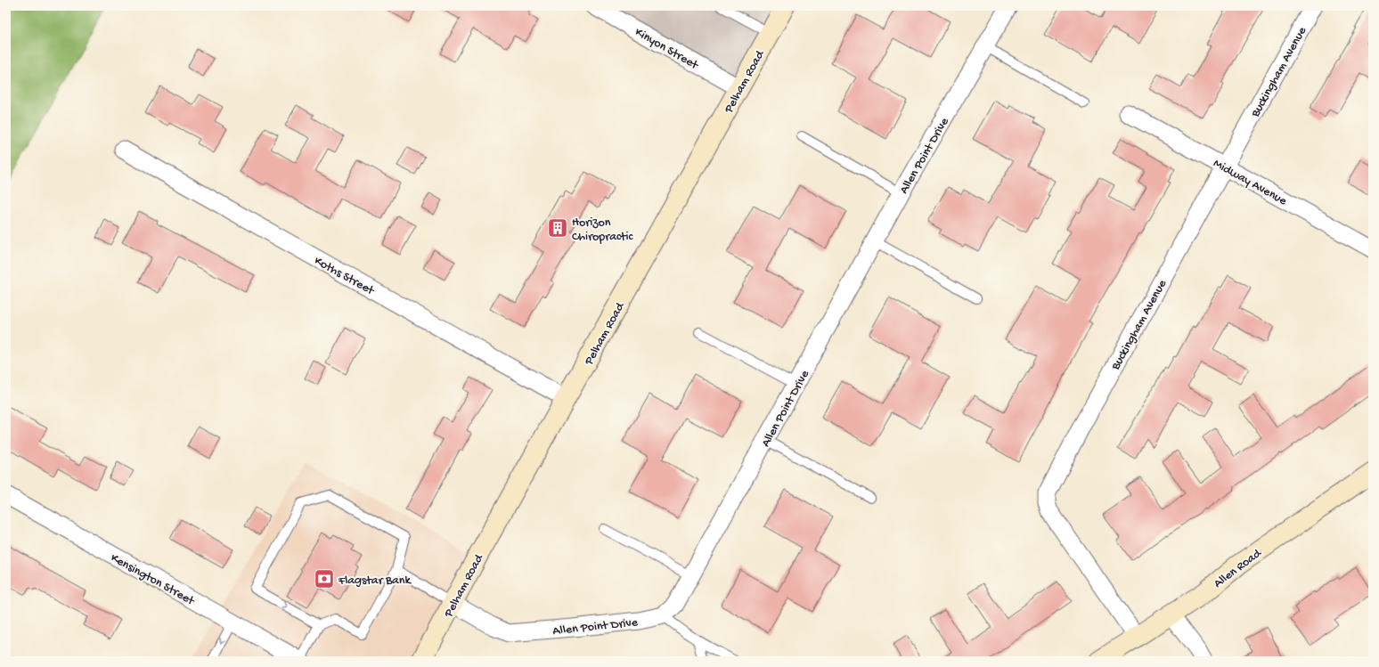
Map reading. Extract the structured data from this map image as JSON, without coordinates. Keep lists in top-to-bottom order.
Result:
{
  "streets": {
    "main road": ["Pelham Road", "Allen Road"],
    "street": [
      "Kinyon Street",
      "Buckingham Avenue",
      "Allen Point Drive",
      "Midway Avenue",
      "Koths Street",
      "Kensington Street"
    ]
  },
  "crossings": [
    ["Kinyon Street", "Pelham Road"],
    ["Buckingham Avenue", "Midway Avenue"],
    ["Buckingham Avenue", "Allen Road"],
    ["Pelham Road", "Allen Point Drive"],
    ["Pelham Road", "Koths Street"]
  ],
  "places": {
    "building": ["Horizon Chiropractic"],
    "bank": ["Flagstar Bank"]
  }
}
